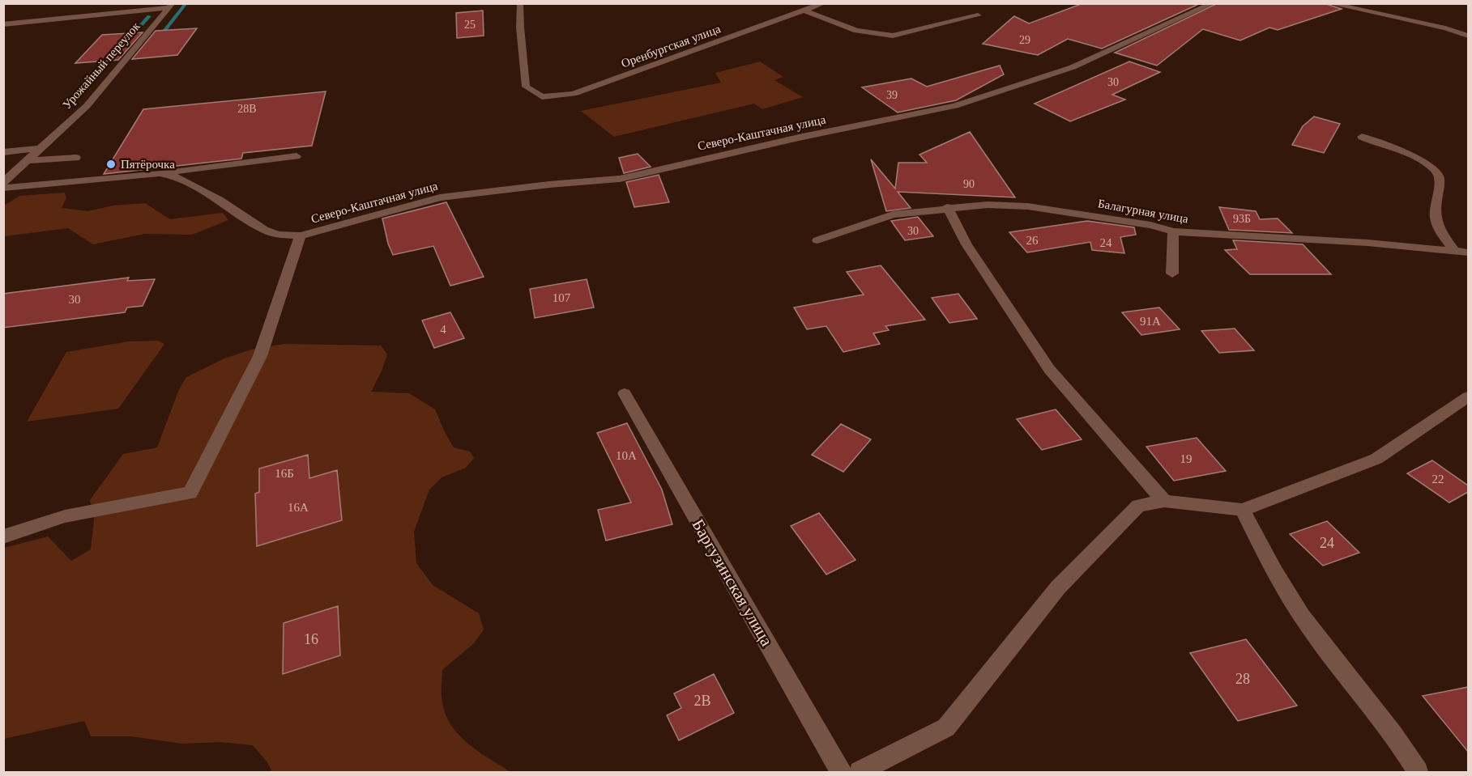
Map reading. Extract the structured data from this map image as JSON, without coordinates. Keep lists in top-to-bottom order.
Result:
{
  "streets": {
    "street": [
      "Оренбургская улица",
      "Урожайный переулок",
      "Северо-Каштачная улица",
      "Балагурная улица",
      "Баргузинская улица"
    ]
  },
  "places": ["Пятёрочка"],
  "house_numbers": [
    "25",
    "29",
    "30",
    "39",
    "28В",
    "90",
    "93Б",
    "30",
    "26",
    "24",
    "107",
    "30",
    "91А",
    "4",
    "10А",
    "19",
    "16Б",
    "22",
    "16А",
    "24",
    "16",
    "28",
    "2В"
  ]
}
